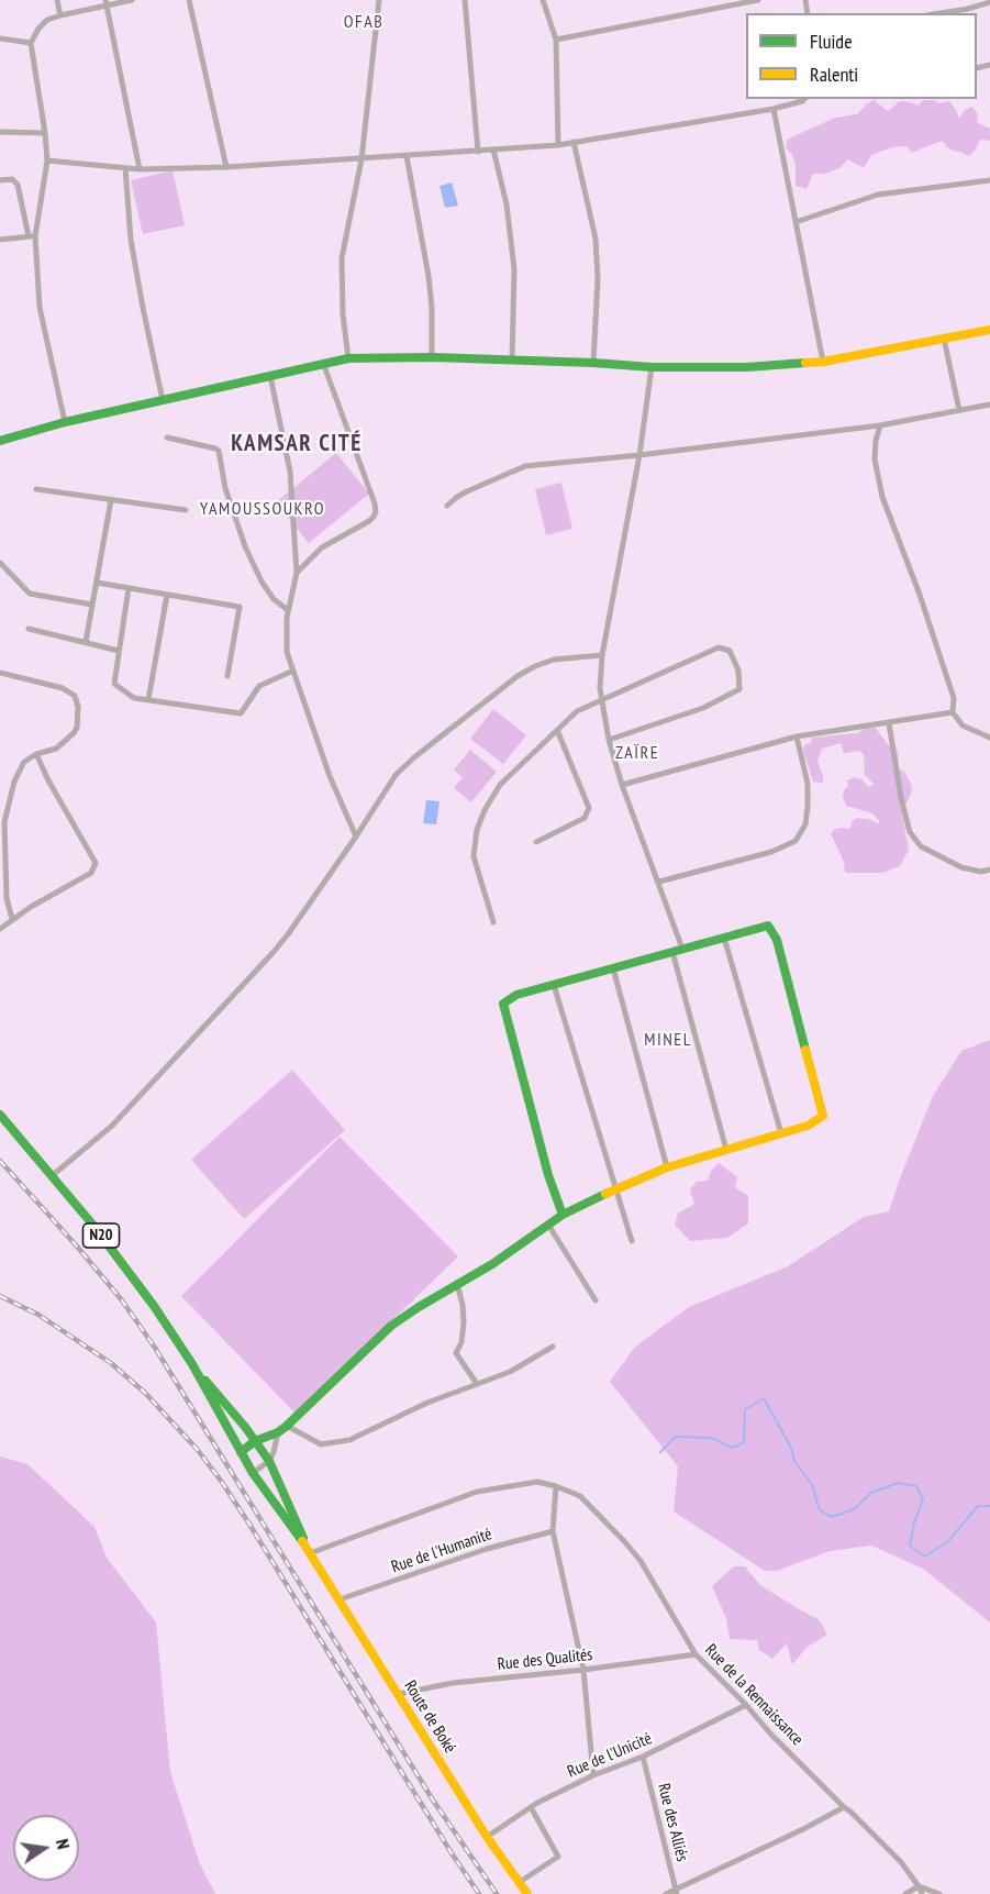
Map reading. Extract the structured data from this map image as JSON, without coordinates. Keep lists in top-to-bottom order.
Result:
{
  "streets": {
    "street": [
      "N20",
      "Rue de l'Humanité",
      "Rue des Qualités",
      "Rue de la Rennaissance",
      "Route de Boké",
      "Rue de l'Unicité",
      "Rue des Alliés"
    ]
  },
  "crossings": [
    ["N20", "Rue de la Rennaissance"],
    ["N20", "Route de Boké"],
    ["Rue de l'Humanité", "Route de Boké"],
    ["Rue des Qualités", "Rue de la Rennaissance"],
    ["Rue des Qualités", "Route de Boké"],
    ["Rue de la Rennaissance", "Route de Boké"],
    ["Rue de la Rennaissance", "Rue de l'Unicité"],
    ["Route de Boké", "Rue de l'Unicité"],
    ["Rue de l'Unicité", "Rue des Alliés"]
  ],
  "districts": [
    "OFAB",
    "KAMSAR CITÉ",
    "YAMOUSSOUKRO",
    "ZAÏRE",
    "MINEL"
  ],
  "legend": ["Fluide", "Ralenti"],
  "north": "right"
}
